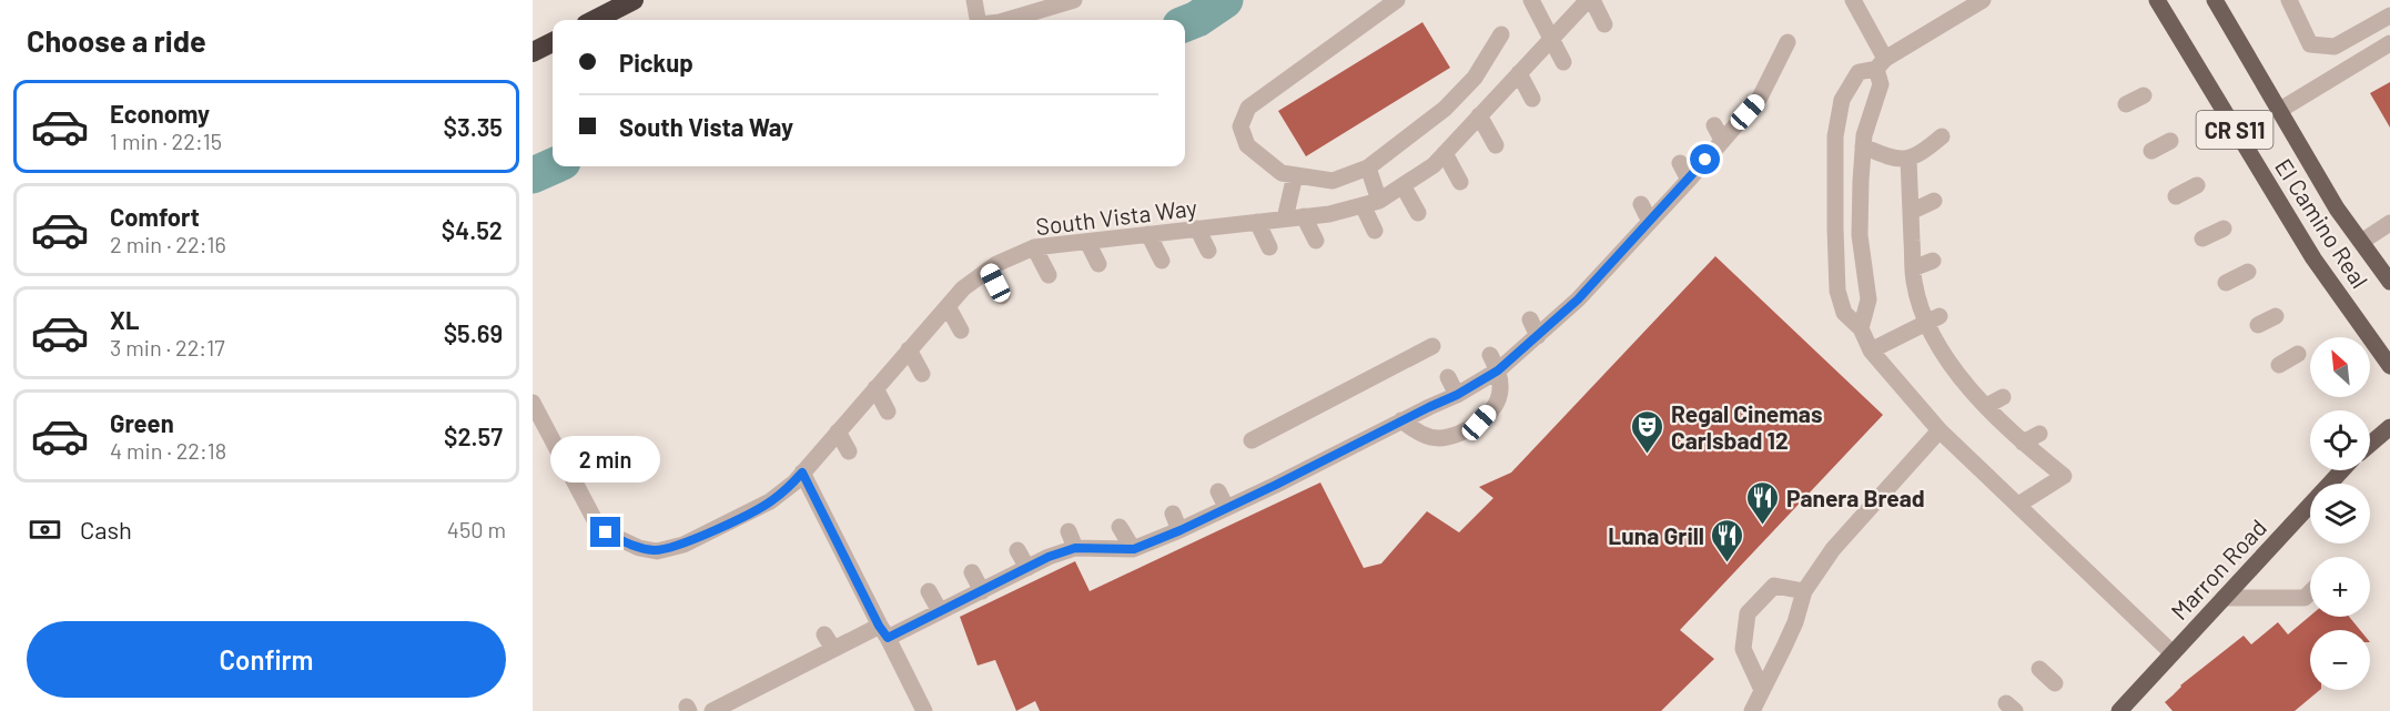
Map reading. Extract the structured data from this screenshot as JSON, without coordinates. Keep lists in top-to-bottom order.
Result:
{
  "streets": {
    "main road": ["CR S11", "El Camino Real", "Marron Road"],
    "street": ["South Vista Way"]
  },
  "places": {
    "theatre": ["Regal Cinemas Carlsbad 12"],
    "restaurant": ["Panera Bread", "Luna Grill"]
  },
  "north": "top left",
  "page": {
    "heading": "Choose a ride",
    "banner": ["Pickup", "South Vista Way"],
    "list": [
      {
        "name": "Economy",
        "note": "1 min · 22:15",
        "value": "$3.35"
      },
      {
        "name": "Comfort",
        "note": "2 min · 22:16",
        "value": "$4.52"
      },
      {
        "name": "XL",
        "note": "3 min · 22:17",
        "value": "$5.69"
      },
      {
        "name": "Green",
        "note": "4 min · 22:18",
        "value": "$2.57"
      }
    ],
    "map_buttons": ["+", "−"],
    "bubble": "2 min",
    "pay": ["Cash", "450 m"],
    "buttons": "Confirm"
  }
}
